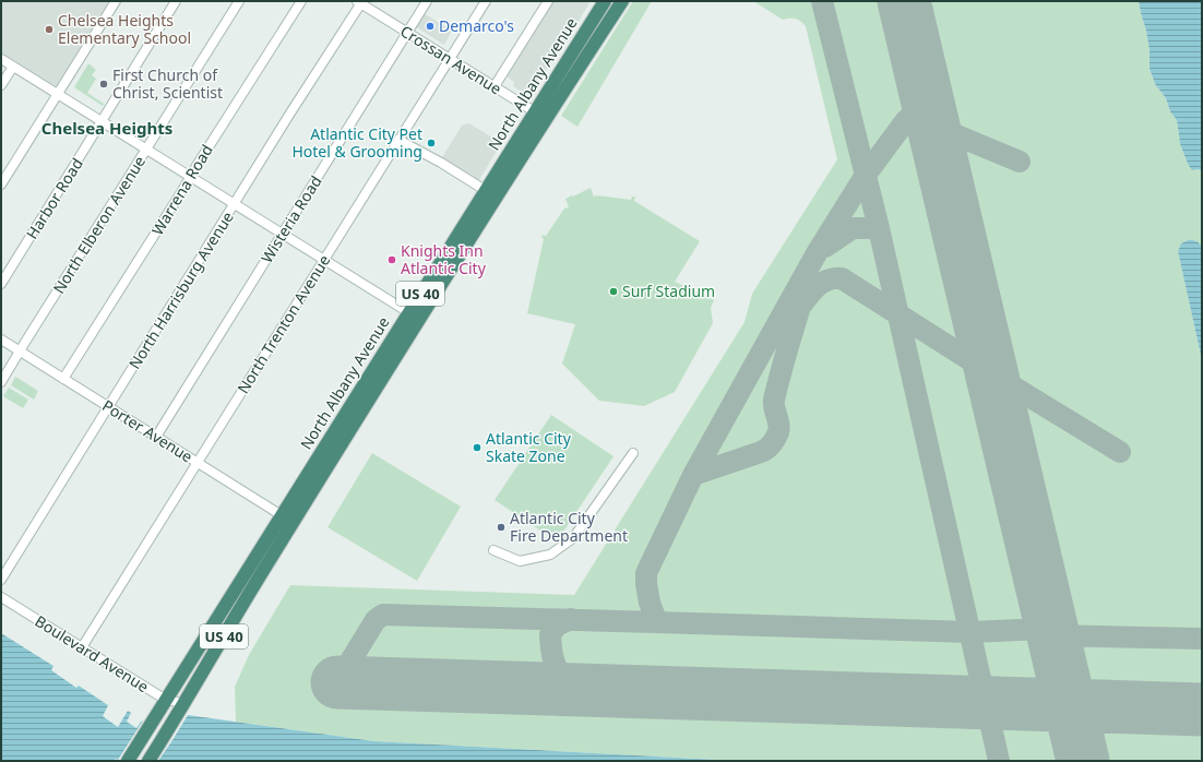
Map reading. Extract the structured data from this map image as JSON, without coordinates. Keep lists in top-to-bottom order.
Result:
{
  "streets": {
    "highway": ["North Albany Avenue", "US 40"],
    "street": [
      "Crossan Avenue",
      "Warrena Road",
      "Harbor Road",
      "Wisteria Road",
      "North Elberon Avenue",
      "North Harrisburg Avenue",
      "North Trenton Avenue",
      "Porter Avenue",
      "Boulevard Avenue"
    ]
  },
  "crossings": [
    ["Crossan Avenue", "North Albany Avenue"],
    ["Crossan Avenue", "Wisteria Road"],
    ["Crossan Avenue", "North Harrisburg Avenue"],
    ["Crossan Avenue", "North Trenton Avenue"],
    ["North Albany Avenue", "Porter Avenue"],
    ["North Albany Avenue", "Boulevard Avenue"],
    ["Warrena Road", "Porter Avenue"],
    ["Wisteria Road", "Porter Avenue"],
    ["North Elberon Avenue", "Porter Avenue"],
    ["North Harrisburg Avenue", "Porter Avenue"],
    ["North Trenton Avenue", "Porter Avenue"],
    ["North Trenton Avenue", "Boulevard Avenue"]
  ],
  "districts": ["Chelsea Heights"],
  "places": [
    "Demarco's",
    "Chelsea Heights Elementary School",
    "First Church of Christ, Scientist",
    "Atlantic City Pet Hotel & Grooming",
    "Knights Inn Atlantic City",
    "Surf Stadium",
    "Atlantic City Skate Zone",
    "Atlantic City Fire Department"
  ]
}
